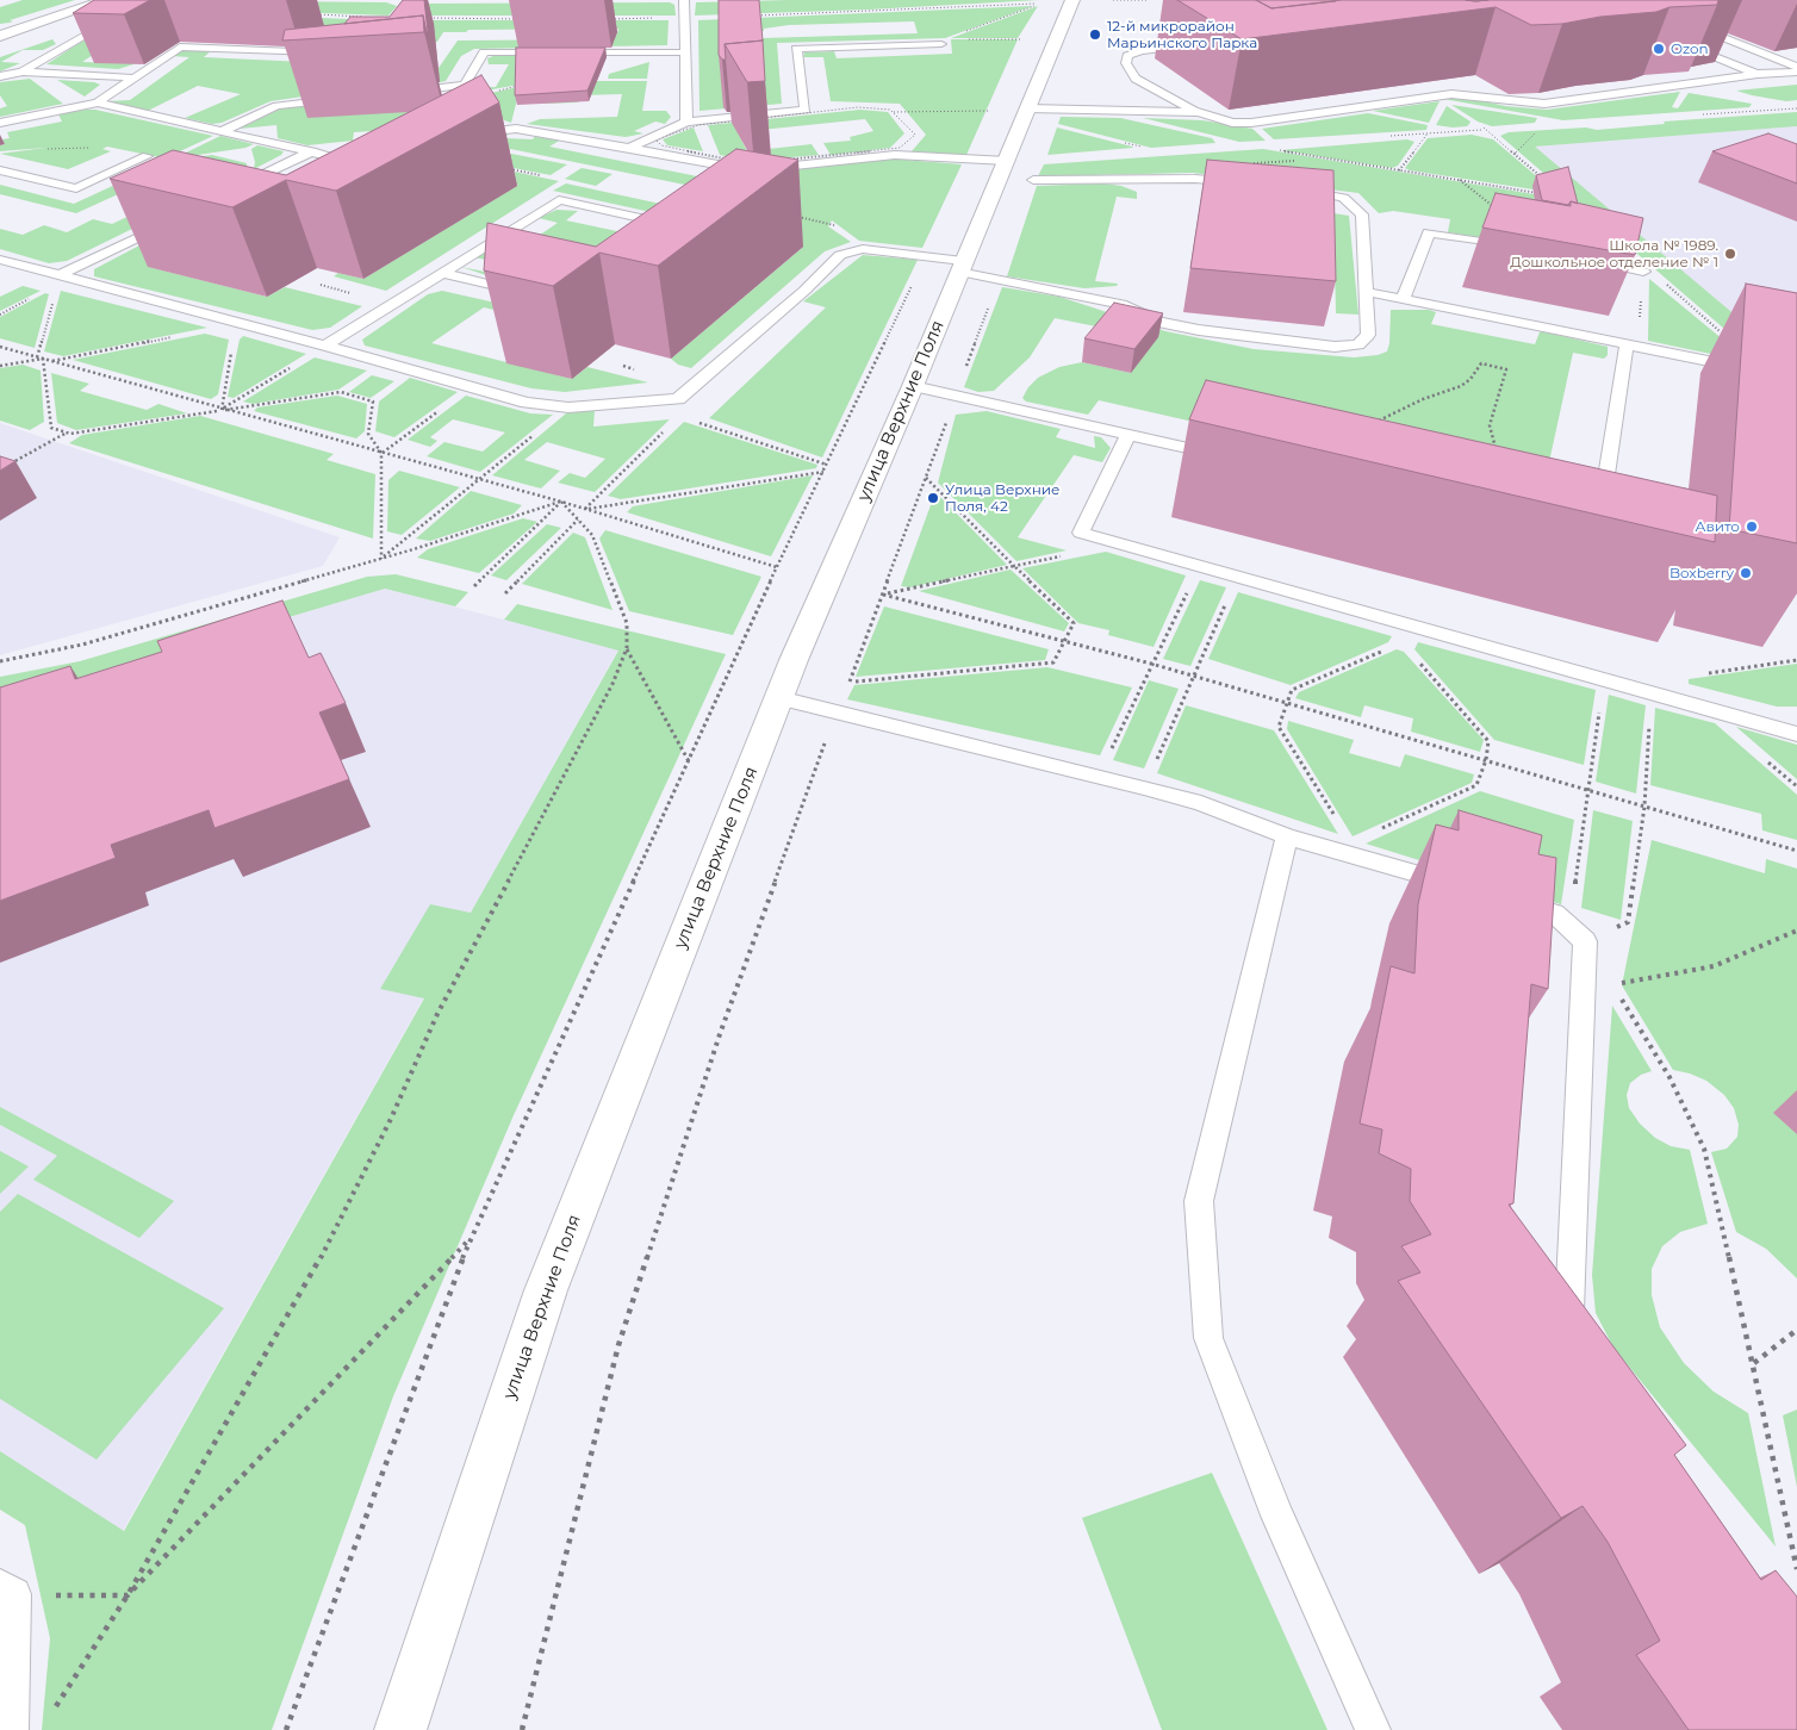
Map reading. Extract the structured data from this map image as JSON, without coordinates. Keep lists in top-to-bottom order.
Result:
{
  "streets": {
    "street": ["улица Верхние Поля"]
  },
  "places": [
    "12-й микрорайон Марьинского Парка",
    "Ozon",
    "Школа № 1989. Дошкольное отделение № 1",
    "Улица Верхние Поля, 42",
    "Авито",
    "Boxberry"
  ]
}
